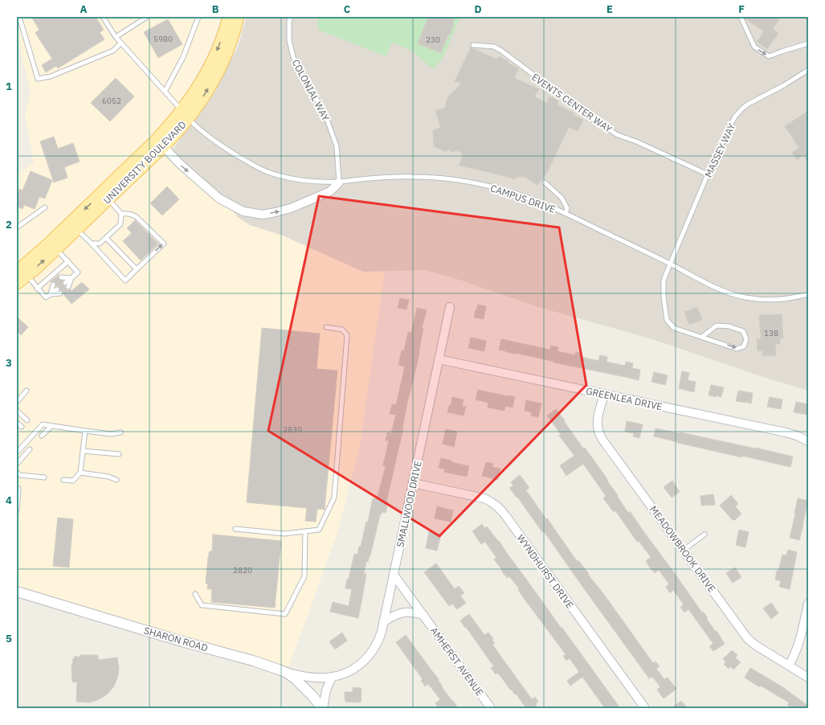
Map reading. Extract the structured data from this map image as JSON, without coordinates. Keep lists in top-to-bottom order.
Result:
{
  "streets": {
    "main road": ["UNIVERSITY BOULEVARD"],
    "street": [
      "GREENLEA DRIVE",
      "SMALLWOOD DRIVE",
      "MEADOWBROOK DRIVE",
      "WYNDHURST DRIVE",
      "SHARON ROAD",
      "AMHERST AVENUE"
    ],
    "lane": [
      "COLONIAL WAY",
      "EVENTS CENTER WAY",
      "MASSEY WAY",
      "CAMPUS DRIVE"
    ]
  },
  "crossings": [
    ["COLONIAL WAY", "CAMPUS DRIVE"],
    ["EVENTS CENTER WAY", "MASSEY WAY"],
    ["MASSEY WAY", "CAMPUS DRIVE"],
    ["UNIVERSITY BOULEVARD", "CAMPUS DRIVE"],
    ["GREENLEA DRIVE", "SMALLWOOD DRIVE"],
    ["GREENLEA DRIVE", "MEADOWBROOK DRIVE"],
    ["SMALLWOOD DRIVE", "WYNDHURST DRIVE"],
    ["SMALLWOOD DRIVE", "SHARON ROAD"],
    ["SMALLWOOD DRIVE", "AMHERST AVENUE"]
  ],
  "house_numbers": [
    "5980",
    "230",
    "6052",
    "138",
    "2830",
    "2820"
  ],
  "grid": {
    "columns": [
      "A",
      "B",
      "C",
      "D",
      "E",
      "F"
    ],
    "rows": [
      "1",
      "2",
      "3",
      "4",
      "5"
    ]
  }
}
